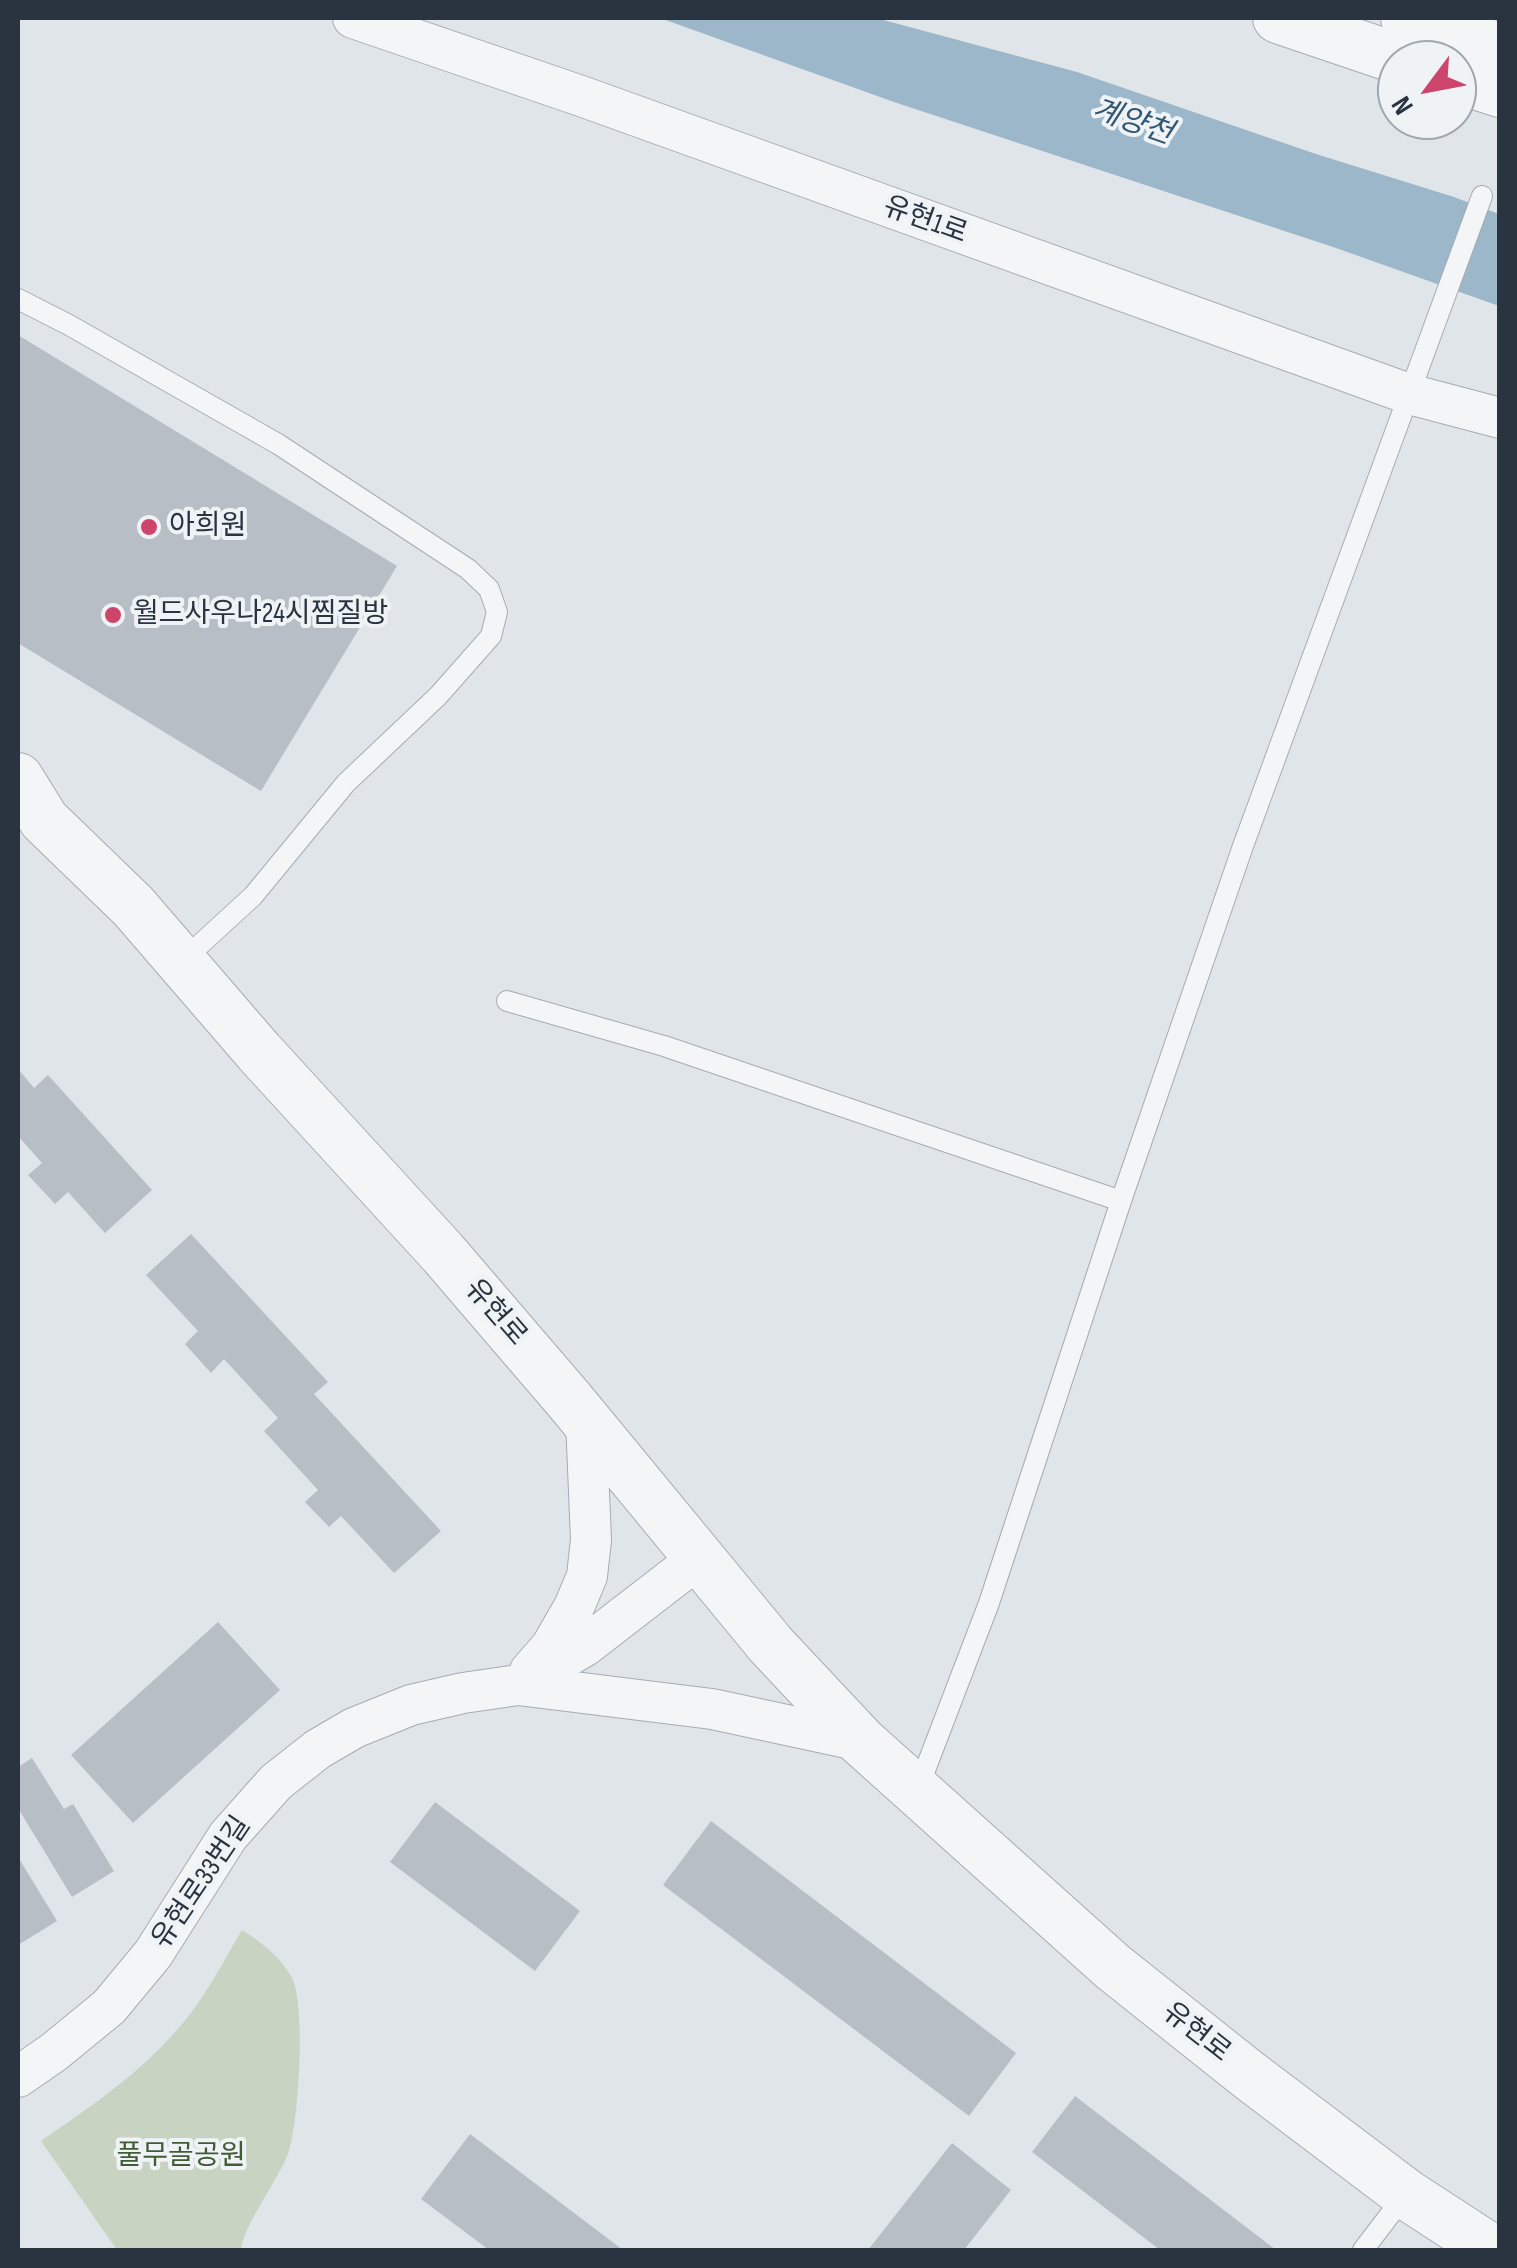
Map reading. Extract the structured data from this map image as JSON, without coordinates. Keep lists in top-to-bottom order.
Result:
{
  "streets": {
    "street": ["유현1로", "유현로", "유현로33번길"]
  },
  "crossings": [
    ["유현로", "유현로33번길"]
  ],
  "water": ["계양천"],
  "parks": ["풀무골공원"],
  "places": ["아희원", "월드사우나24시찜질방"],
  "north": "bottom left"
}
